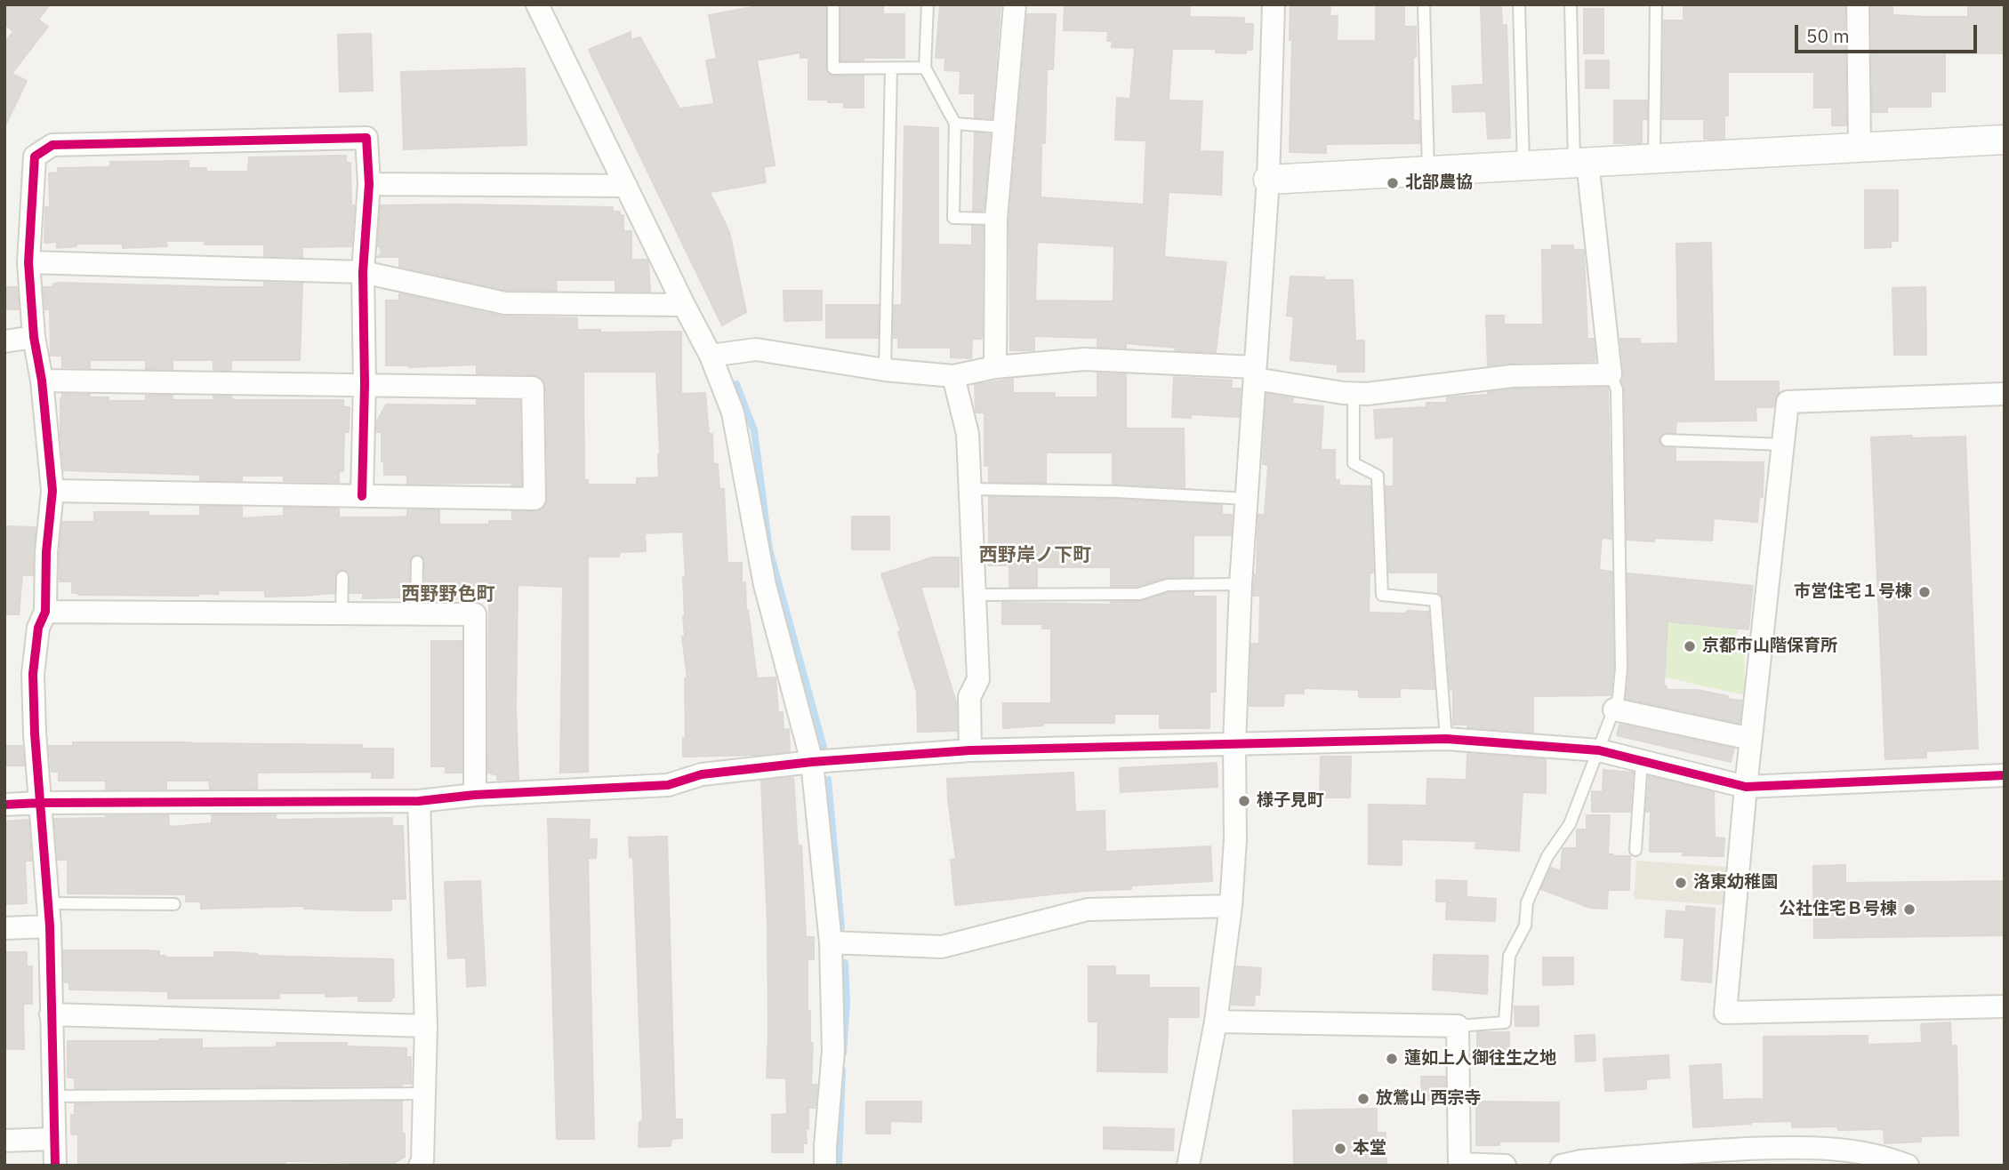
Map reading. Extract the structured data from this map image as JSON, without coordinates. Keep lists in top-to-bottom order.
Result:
{
  "districts": ["西野岸ノ下町", "西野野色町"],
  "places": [
    "北部農協",
    "市営住宅１号棟",
    "京都市山階保育所",
    "様子見町",
    "洛東幼稚園",
    "公社住宅Ｂ号棟",
    "蓮如上人御往生之地",
    "放鶯山 西宗寺",
    "本堂"
  ],
  "scale_bar": "50 m"
}
